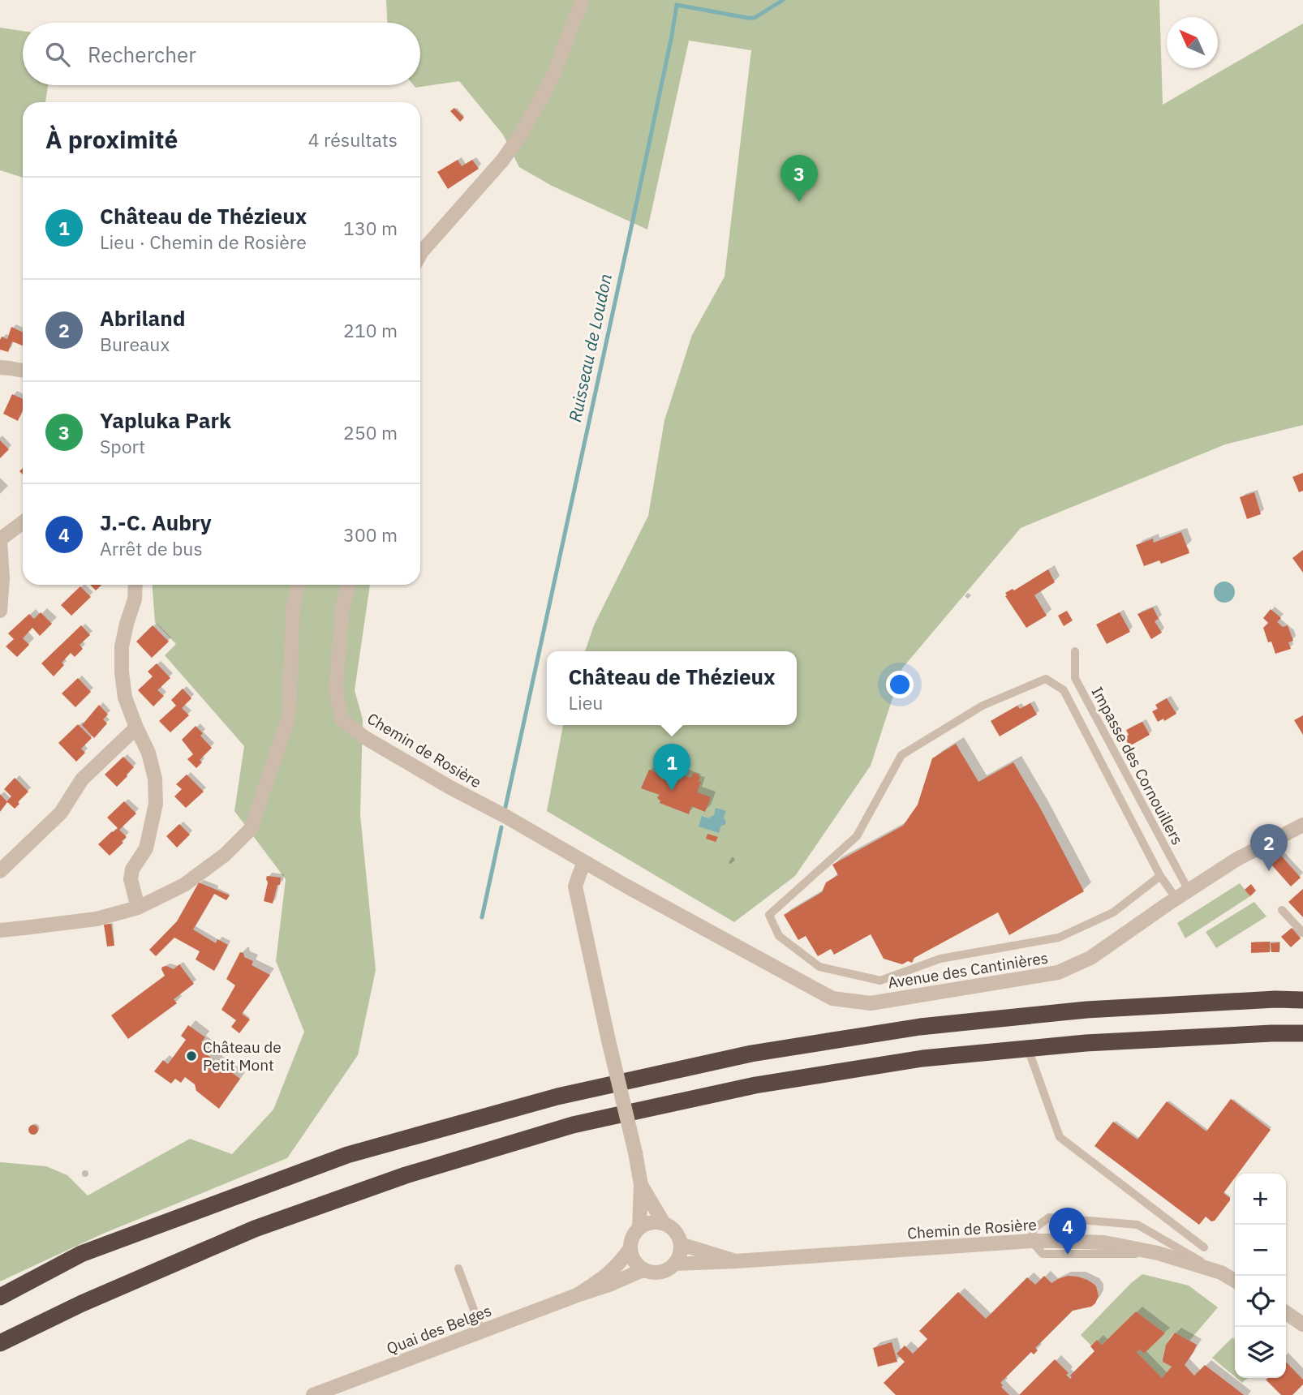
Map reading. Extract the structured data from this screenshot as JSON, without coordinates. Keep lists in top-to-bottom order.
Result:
{
  "streets": {
    "street": ["Chemin de Rosière", "Avenue des Cantinières", "Quai des Belges"],
    "lane": ["Impasse des Cornouillers"]
  },
  "crossings": [
    ["Chemin de Rosière", "Avenue des Cantinières"],
    ["Chemin de Rosière", "Quai des Belges"],
    ["Impasse des Cornouillers", "Avenue des Cantinières"]
  ],
  "water": ["Ruisseau de Loudon"],
  "places": ["Château de Petit Mont"],
  "north": "top left",
  "page": {
    "search": "Rechercher",
    "heading": ["À proximité", "4 résultats"],
    "pins": [
      "3",
      "1",
      "2",
      "4"
    ],
    "list": [
      {
        "mark": "1",
        "name": "Château de Thézieux",
        "note": "Lieu · Chemin de Rosière",
        "value": "130 m"
      },
      {
        "mark": "2",
        "name": "Abriland",
        "note": "Bureaux",
        "value": "210 m"
      },
      {
        "mark": "3",
        "name": "Yapluka Park",
        "note": "Sport",
        "value": "250 m"
      },
      {
        "mark": "4",
        "name": "J.-C. Aubry",
        "note": "Arrêt de bus",
        "value": "300 m"
      }
    ],
    "popup": ["Château de Thézieux", "Lieu"],
    "map_buttons": ["+", "−"]
  }
}
